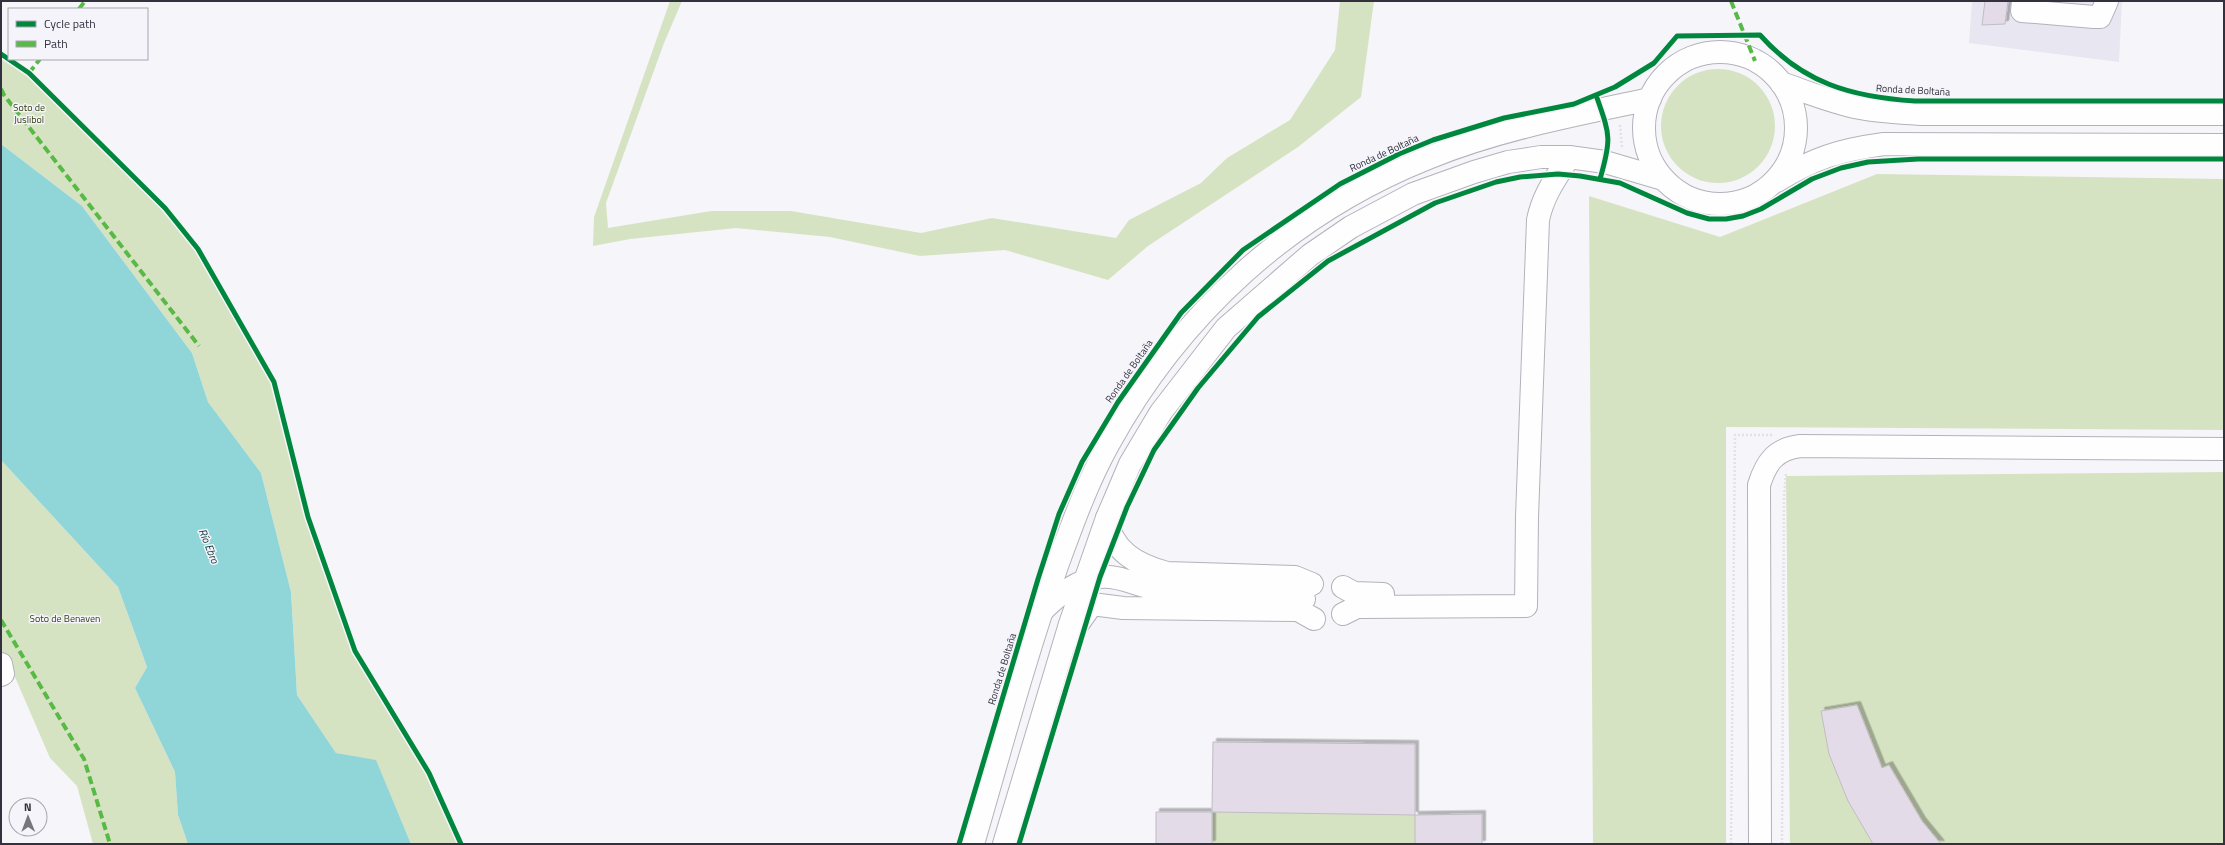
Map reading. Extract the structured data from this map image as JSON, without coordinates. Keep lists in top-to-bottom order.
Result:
{
  "streets": {
    "main road": ["Ronda de Boltaña"]
  },
  "water": ["Río Ebro"],
  "parks": ["Soto de Juslibol", "Soto de Benaven"],
  "legend": ["Cycle path", "Path"],
  "north": "top"
}
